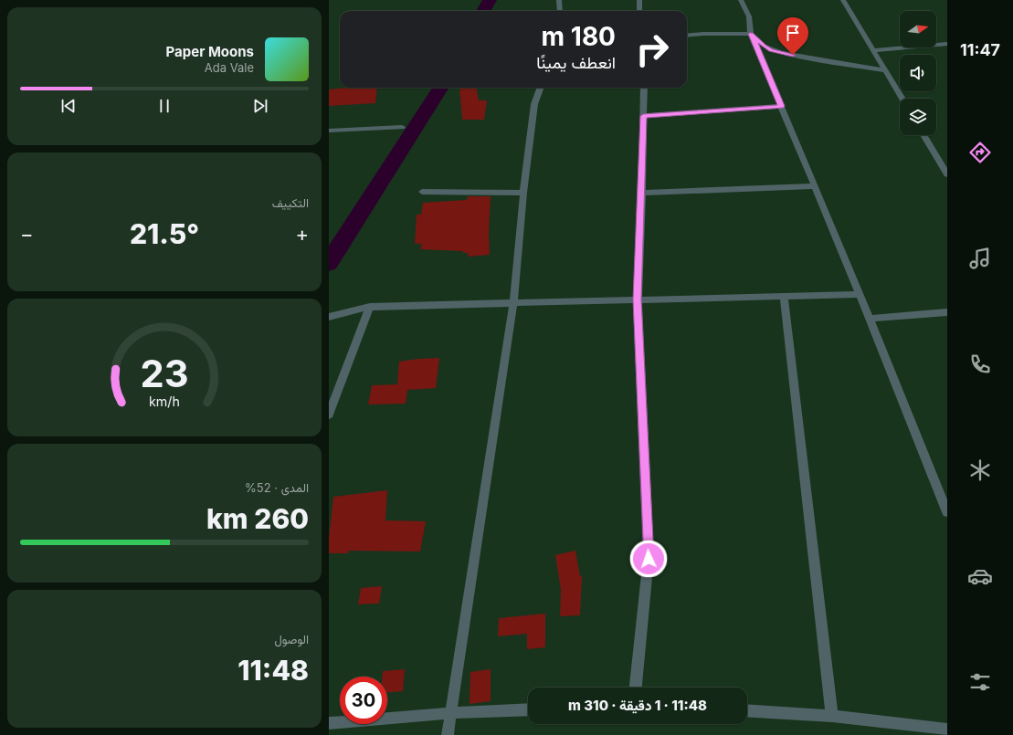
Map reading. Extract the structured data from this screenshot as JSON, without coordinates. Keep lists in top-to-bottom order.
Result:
{
  "north": "right",
  "page": {
    "tabs": "11:47",
    "turn": ["180 m", "انعطف يمينًا"],
    "song": ["Paper Moons", "Ada Vale"],
    "tile": [
      "التكييف",
      ["المدى · 52%", "260 km"],
      ["الوصول", "11:48"]
    ],
    "heat": ["−", "21.5°", "+"],
    "limit": "30",
    "trip": "11:48 · 1 دقيقة · 310 m",
    "gauge": ["23", "km/h"]
  }
}
